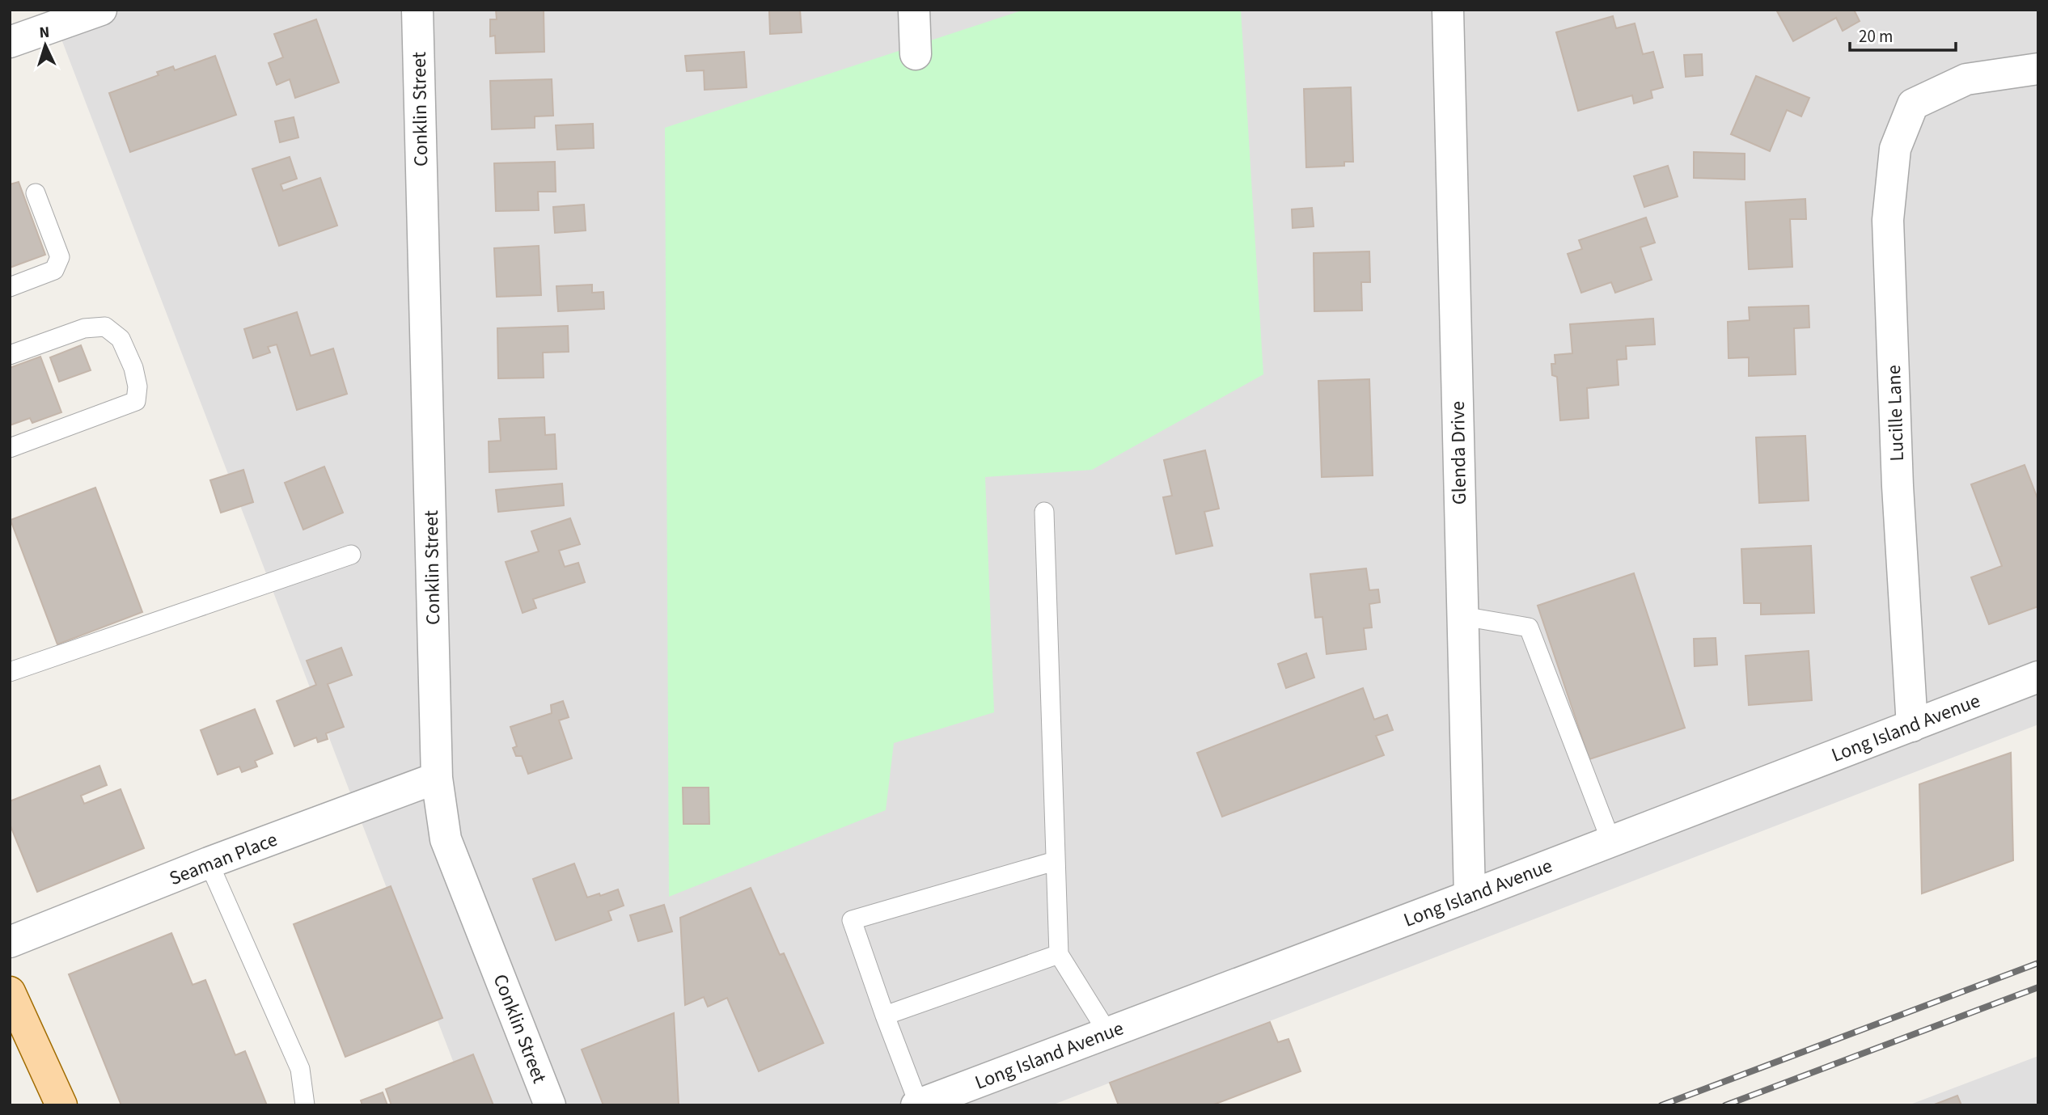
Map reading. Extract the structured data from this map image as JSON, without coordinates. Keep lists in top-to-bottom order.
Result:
{
  "streets": {
    "street": [
      "Conklin Street",
      "Lucille Lane",
      "Glenda Drive",
      "Long Island Avenue",
      "Seaman Place"
    ]
  },
  "crossings": [
    ["Conklin Street", "Seaman Place"],
    ["Lucille Lane", "Long Island Avenue"],
    ["Glenda Drive", "Long Island Avenue"]
  ],
  "scale_bar": "20 m",
  "north": "top"
}
